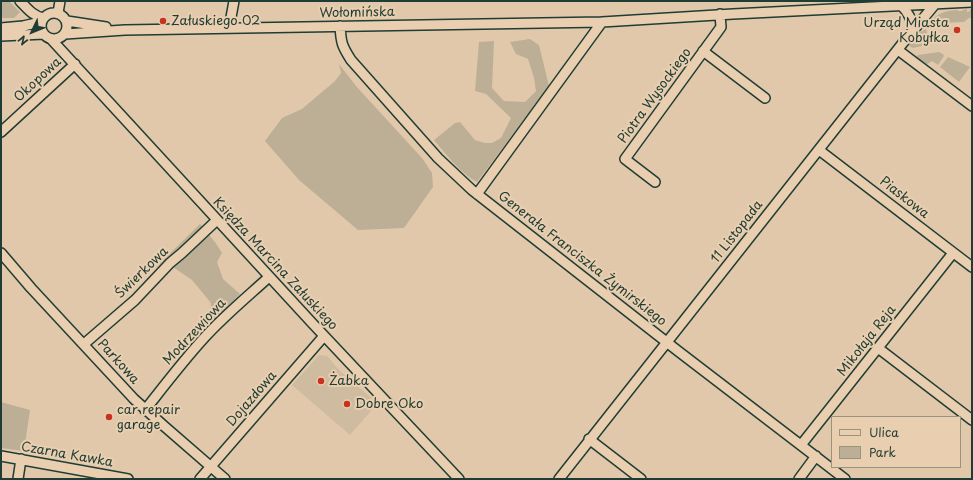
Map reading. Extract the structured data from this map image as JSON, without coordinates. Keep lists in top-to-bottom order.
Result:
{
  "streets": {
    "street": [
      "Wołomińska",
      "Okopowa",
      "Piotra Wysockiego",
      "Piaskowa",
      "11 Listopada",
      "Generała Franciszka Żymirskiego",
      "Księdza Marcina Załuskiego",
      "Świerkowa",
      "Modrzewiowa",
      "Mikołaja Reja",
      "Parkowa",
      "Dojazdowa",
      "Czarna Kawka"
    ]
  },
  "crossings": [
    ["Wołomińska", "Piotra Wysockiego"],
    ["Wołomińska", "11 Listopada"],
    ["Wołomińska", "Generała Franciszka Żymirskiego"],
    ["Wołomińska", "Księdza Marcina Załuskiego"],
    ["Okopowa", "Księdza Marcina Załuskiego"],
    ["Piaskowa", "11 Listopada"],
    ["Piaskowa", "Mikołaja Reja"],
    ["11 Listopada", "Generała Franciszka Żymirskiego"],
    ["Generała Franciszka Żymirskiego", "Mikołaja Reja"],
    ["Księdza Marcina Załuskiego", "Świerkowa"],
    ["Księdza Marcina Załuskiego", "Modrzewiowa"],
    ["Księdza Marcina Załuskiego", "Dojazdowa"],
    ["Świerkowa", "Parkowa"],
    ["Modrzewiowa", "Parkowa"],
    ["Parkowa", "Dojazdowa"]
  ],
  "places": [
    "Załuskiego 02",
    "Urząd Miasta Kobyłka",
    "Żabka",
    "Dobre Oko",
    "car repair garage"
  ],
  "legend": ["Ulica", "Park"],
  "north": "bottom left"
}
